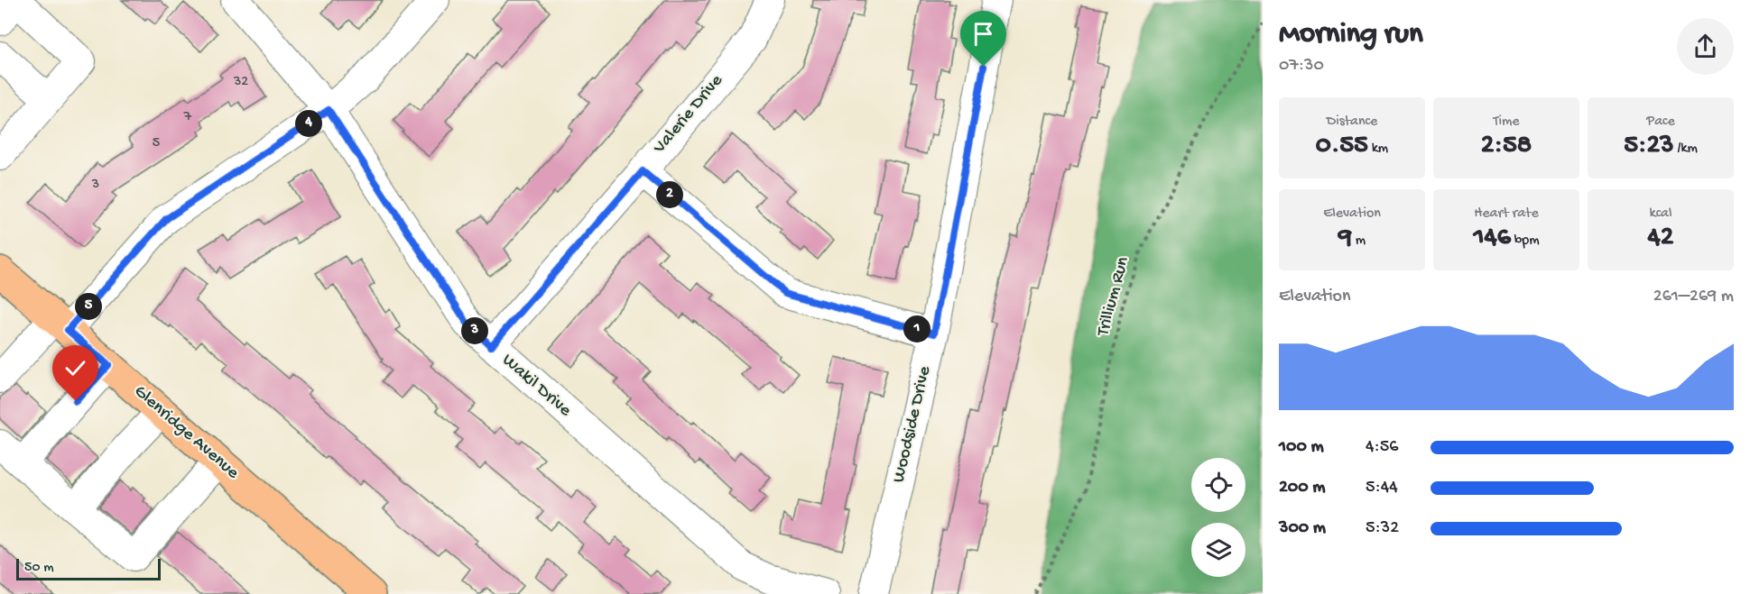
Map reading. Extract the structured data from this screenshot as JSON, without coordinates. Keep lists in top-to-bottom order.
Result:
{
  "streets": {
    "main road": ["Glenridge Avenue"],
    "street": ["Valerie Drive", "Wakil Drive", "Woodside Drive"],
    "path": ["Trillium Run"]
  },
  "crossings": [
    ["Valerie Drive", "Wakil Drive"]
  ],
  "house_numbers": [
    "32",
    "7",
    "5",
    "3"
  ],
  "scale_bar": "50 m",
  "page": {
    "heading": ["Morning run", "07:30"],
    "stats": [
      ["Distance", "0.55 km"],
      ["Time", "2:58"],
      ["Pace", "5:23 /km"],
      ["Elevation", "9 m"],
      ["Heart rate", "146 bpm"],
      ["kcal", "42"]
    ],
    "pins": [
      "4",
      "2",
      "5",
      "1",
      "3"
    ],
    "chart": ["Elevation", "261–269 m"],
    "list": [
      {
        "name": "100 m",
        "note": "4:56"
      },
      {
        "name": "200 m",
        "note": "5:44"
      },
      {
        "name": "300 m",
        "note": "5:32"
      }
    ],
    "scale": "50 m"
  }
}
